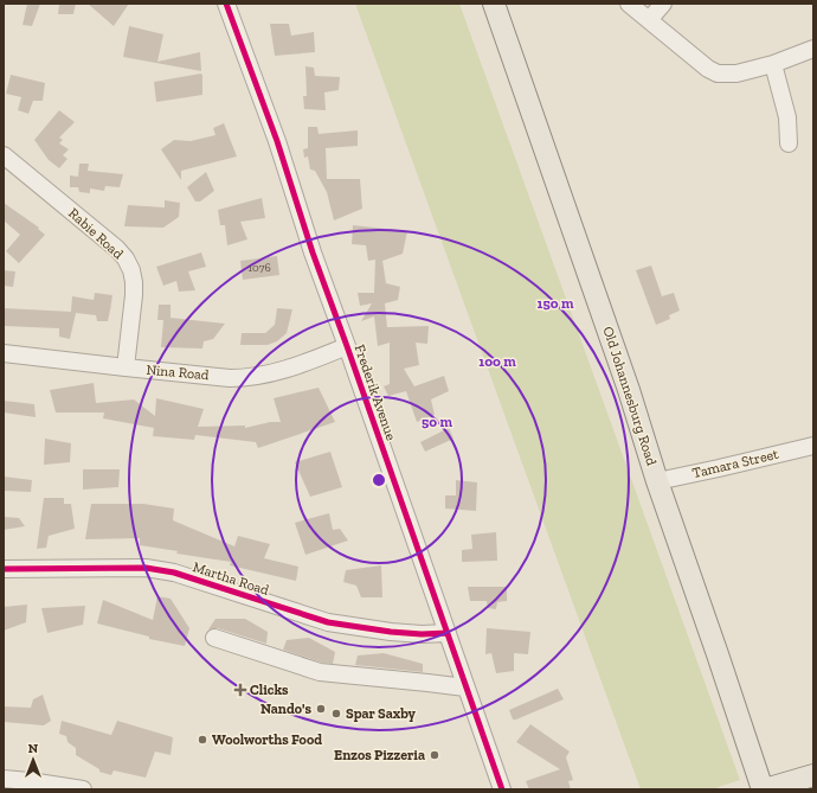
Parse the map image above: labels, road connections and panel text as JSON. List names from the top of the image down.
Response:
{
  "streets": {
    "main road": ["Old Johannesburg Road"],
    "street": [
      "Rabie Road",
      "Nina Road",
      "Frederik Avenue",
      "Tamara Street",
      "Martha Road"
    ]
  },
  "crossings": [
    ["Rabie Road", "Nina Road"],
    ["Nina Road", "Frederik Avenue"],
    ["Frederik Avenue", "Martha Road"],
    ["Old Johannesburg Road", "Tamara Street"]
  ],
  "places": {
    "health": ["Clicks"],
    "other": [
      "Nando's",
      "Spar Saxby",
      "Woolworths Food",
      "Enzos Pizzeria"
    ]
  },
  "house_numbers": ["1076"],
  "north": "top",
  "rings": ["150 m", "100 m", "50 m"]
}
